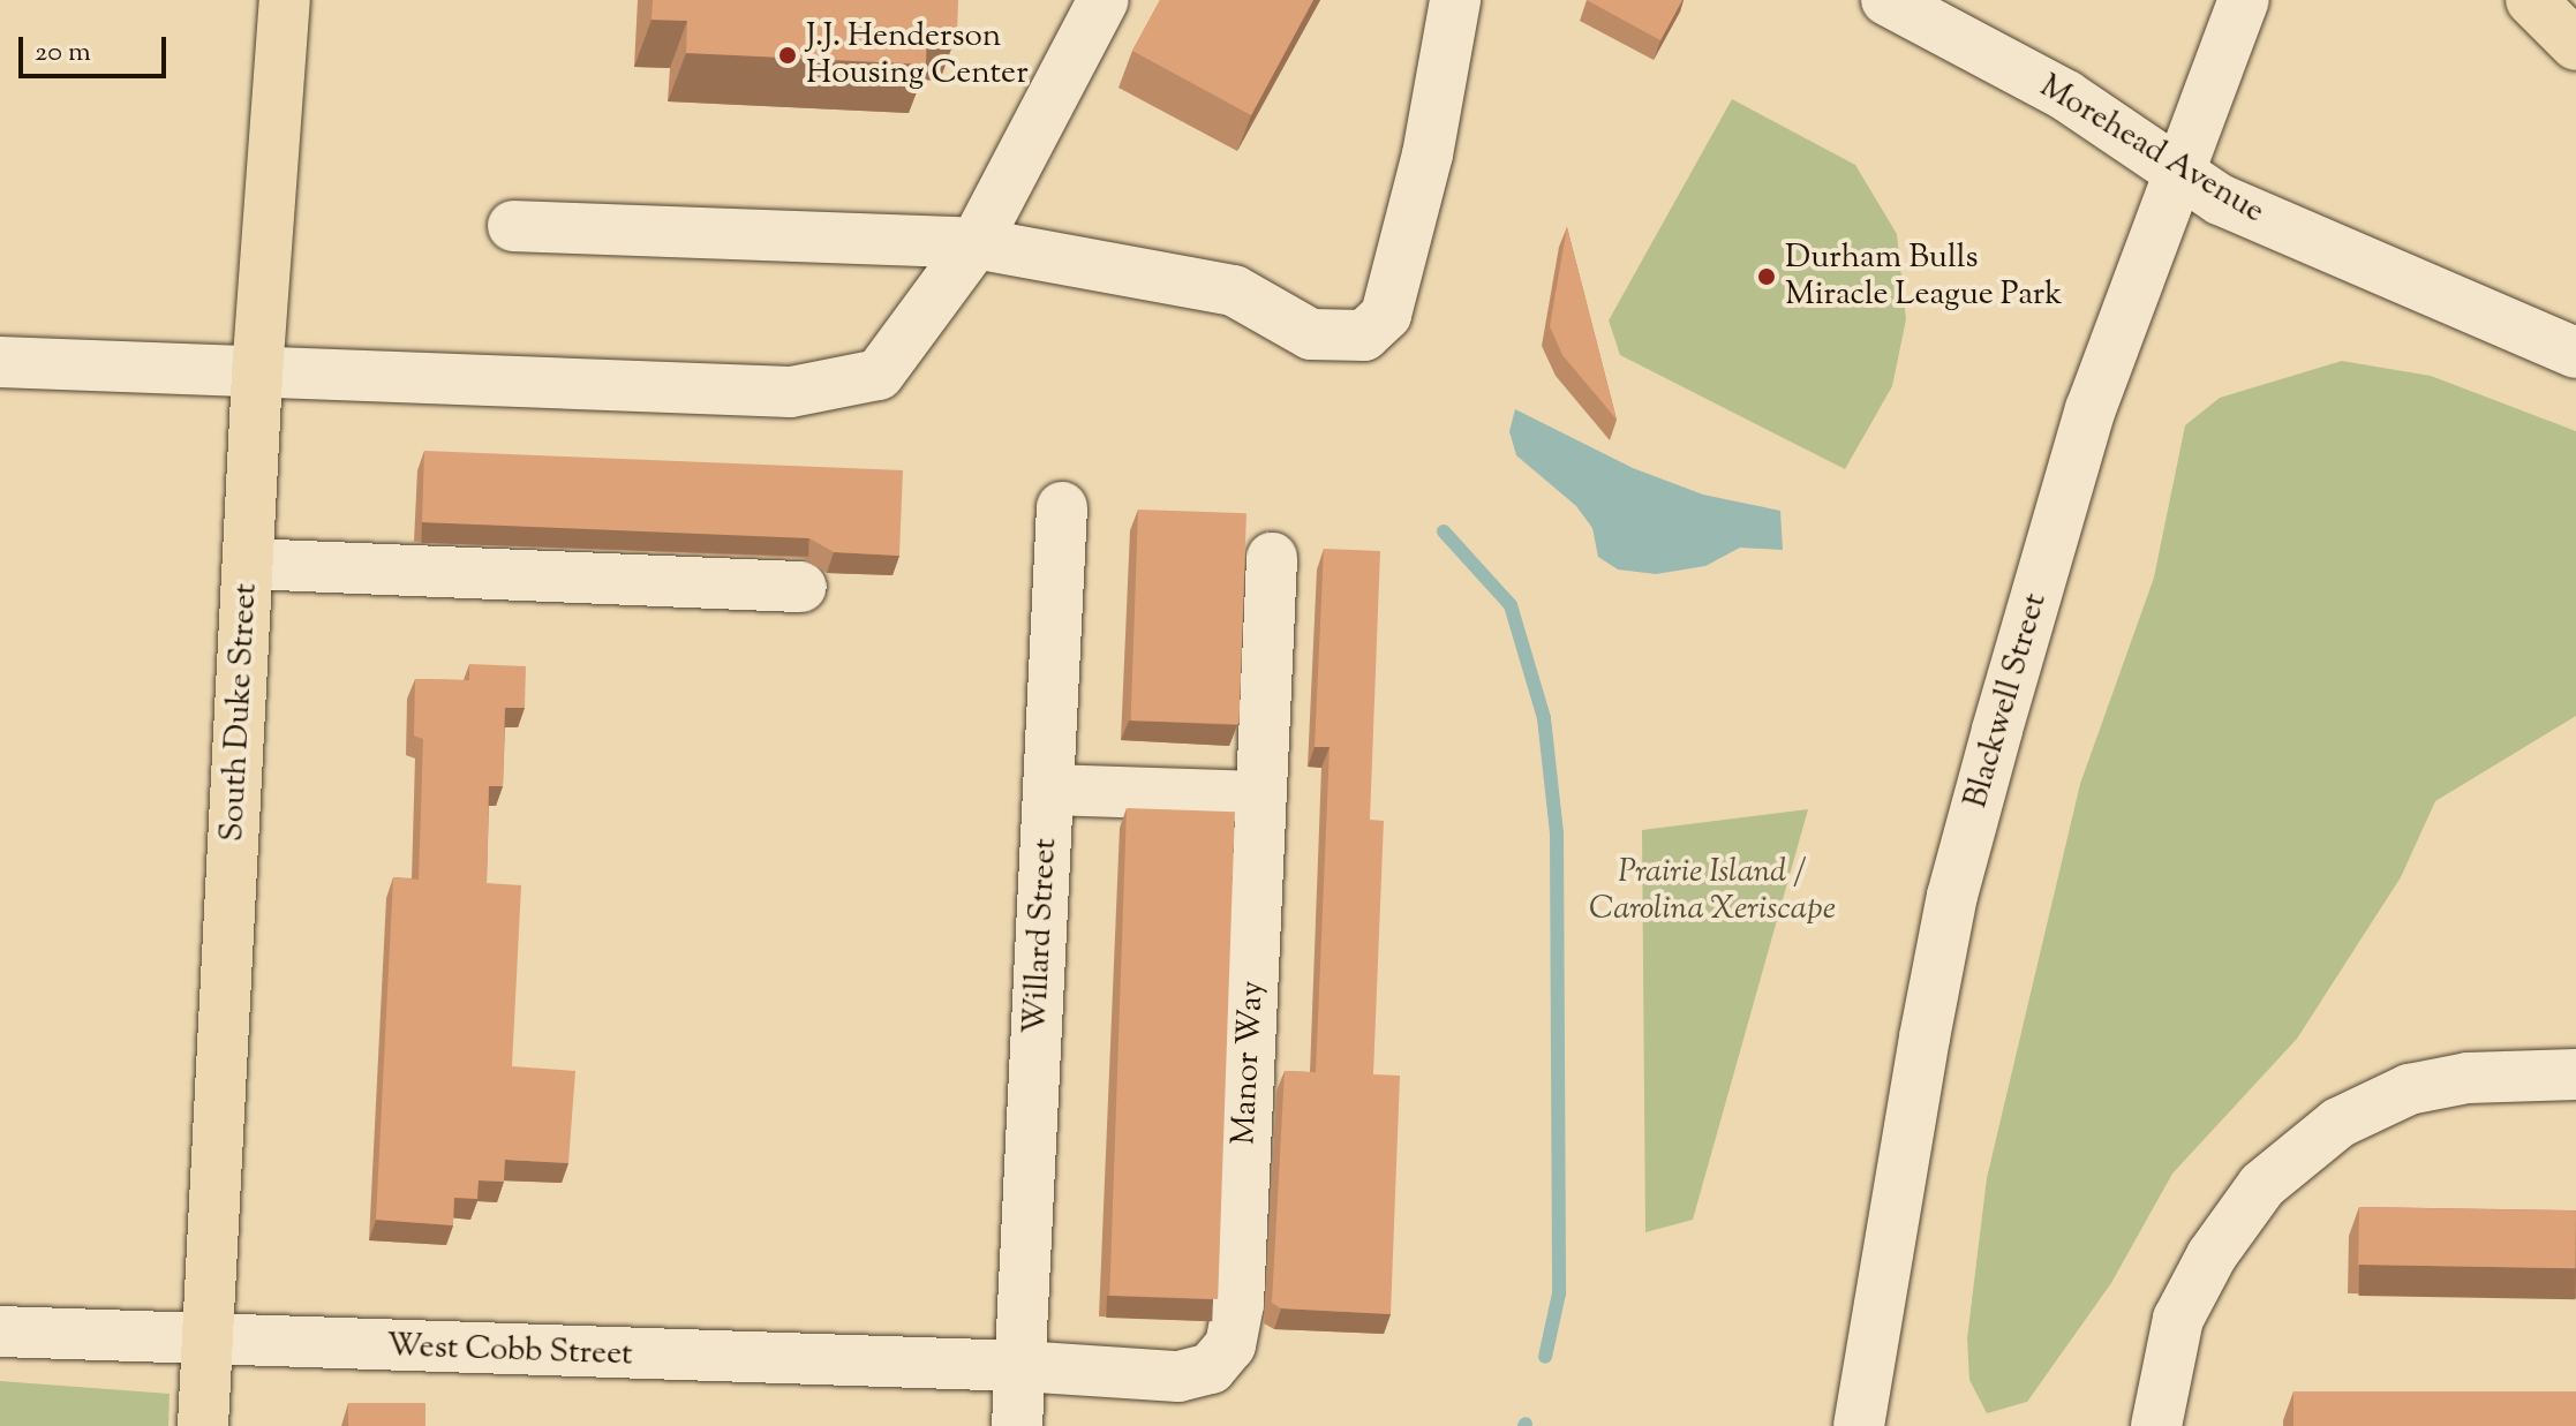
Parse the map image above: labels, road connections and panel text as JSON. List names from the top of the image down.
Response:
{
  "streets": {
    "main road": ["South Duke Street"],
    "street": [
      "Morehead Avenue",
      "Blackwell Street",
      "Willard Street",
      "Manor Way",
      "West Cobb Street"
    ]
  },
  "crossings": [
    ["Morehead Avenue", "Blackwell Street"],
    ["South Duke Street", "West Cobb Street"],
    ["Willard Street", "Manor Way"],
    ["Willard Street", "West Cobb Street"],
    ["Manor Way", "West Cobb Street"]
  ],
  "parks": ["Prairie Island / Carolina Xeriscape"],
  "places": ["J.J. Henderson Housing Center", "Durham Bulls Miracle League Park"],
  "scale_bar": "20 m"
}
